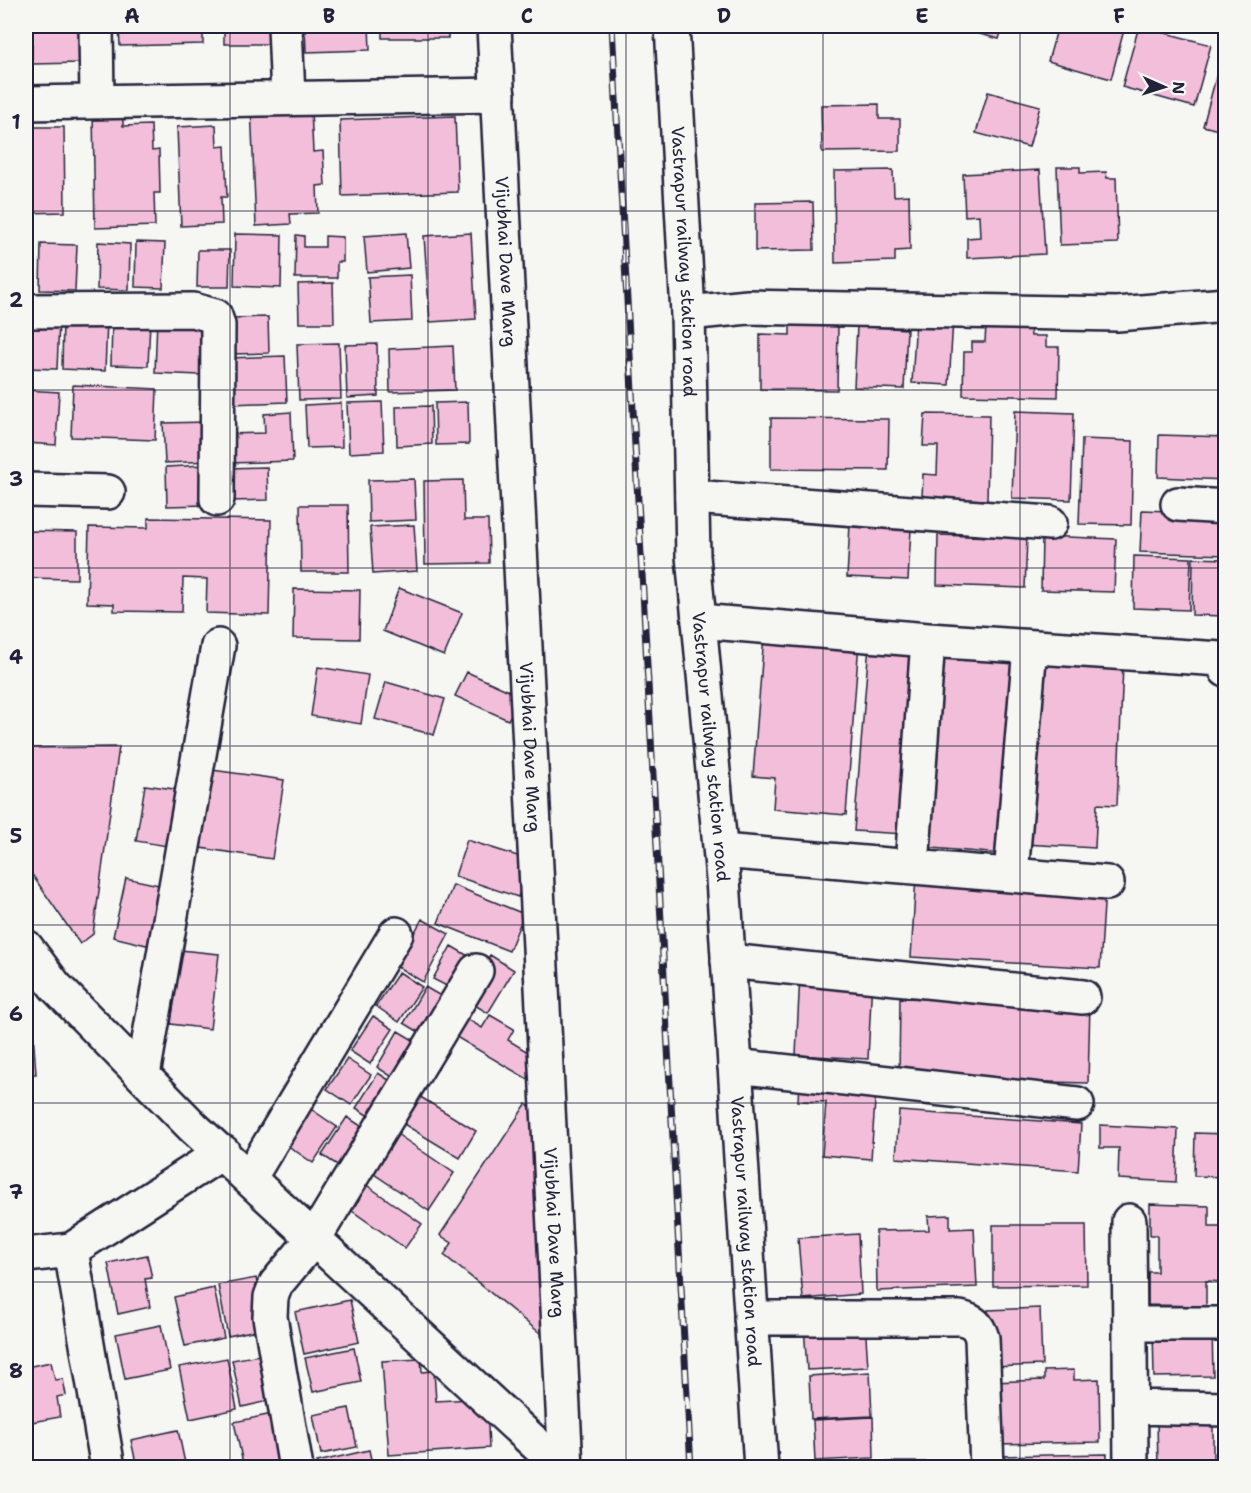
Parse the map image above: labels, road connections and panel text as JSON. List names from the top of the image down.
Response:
{
  "streets": {
    "street": ["Vijubhai Dave Marg", "Vastrapur railway station road"]
  },
  "north": "right",
  "grid": {
    "columns": [
      "A",
      "B",
      "C",
      "D",
      "E",
      "F"
    ],
    "rows": [
      "1",
      "2",
      "3",
      "4",
      "5",
      "6",
      "7",
      "8"
    ]
  }
}
